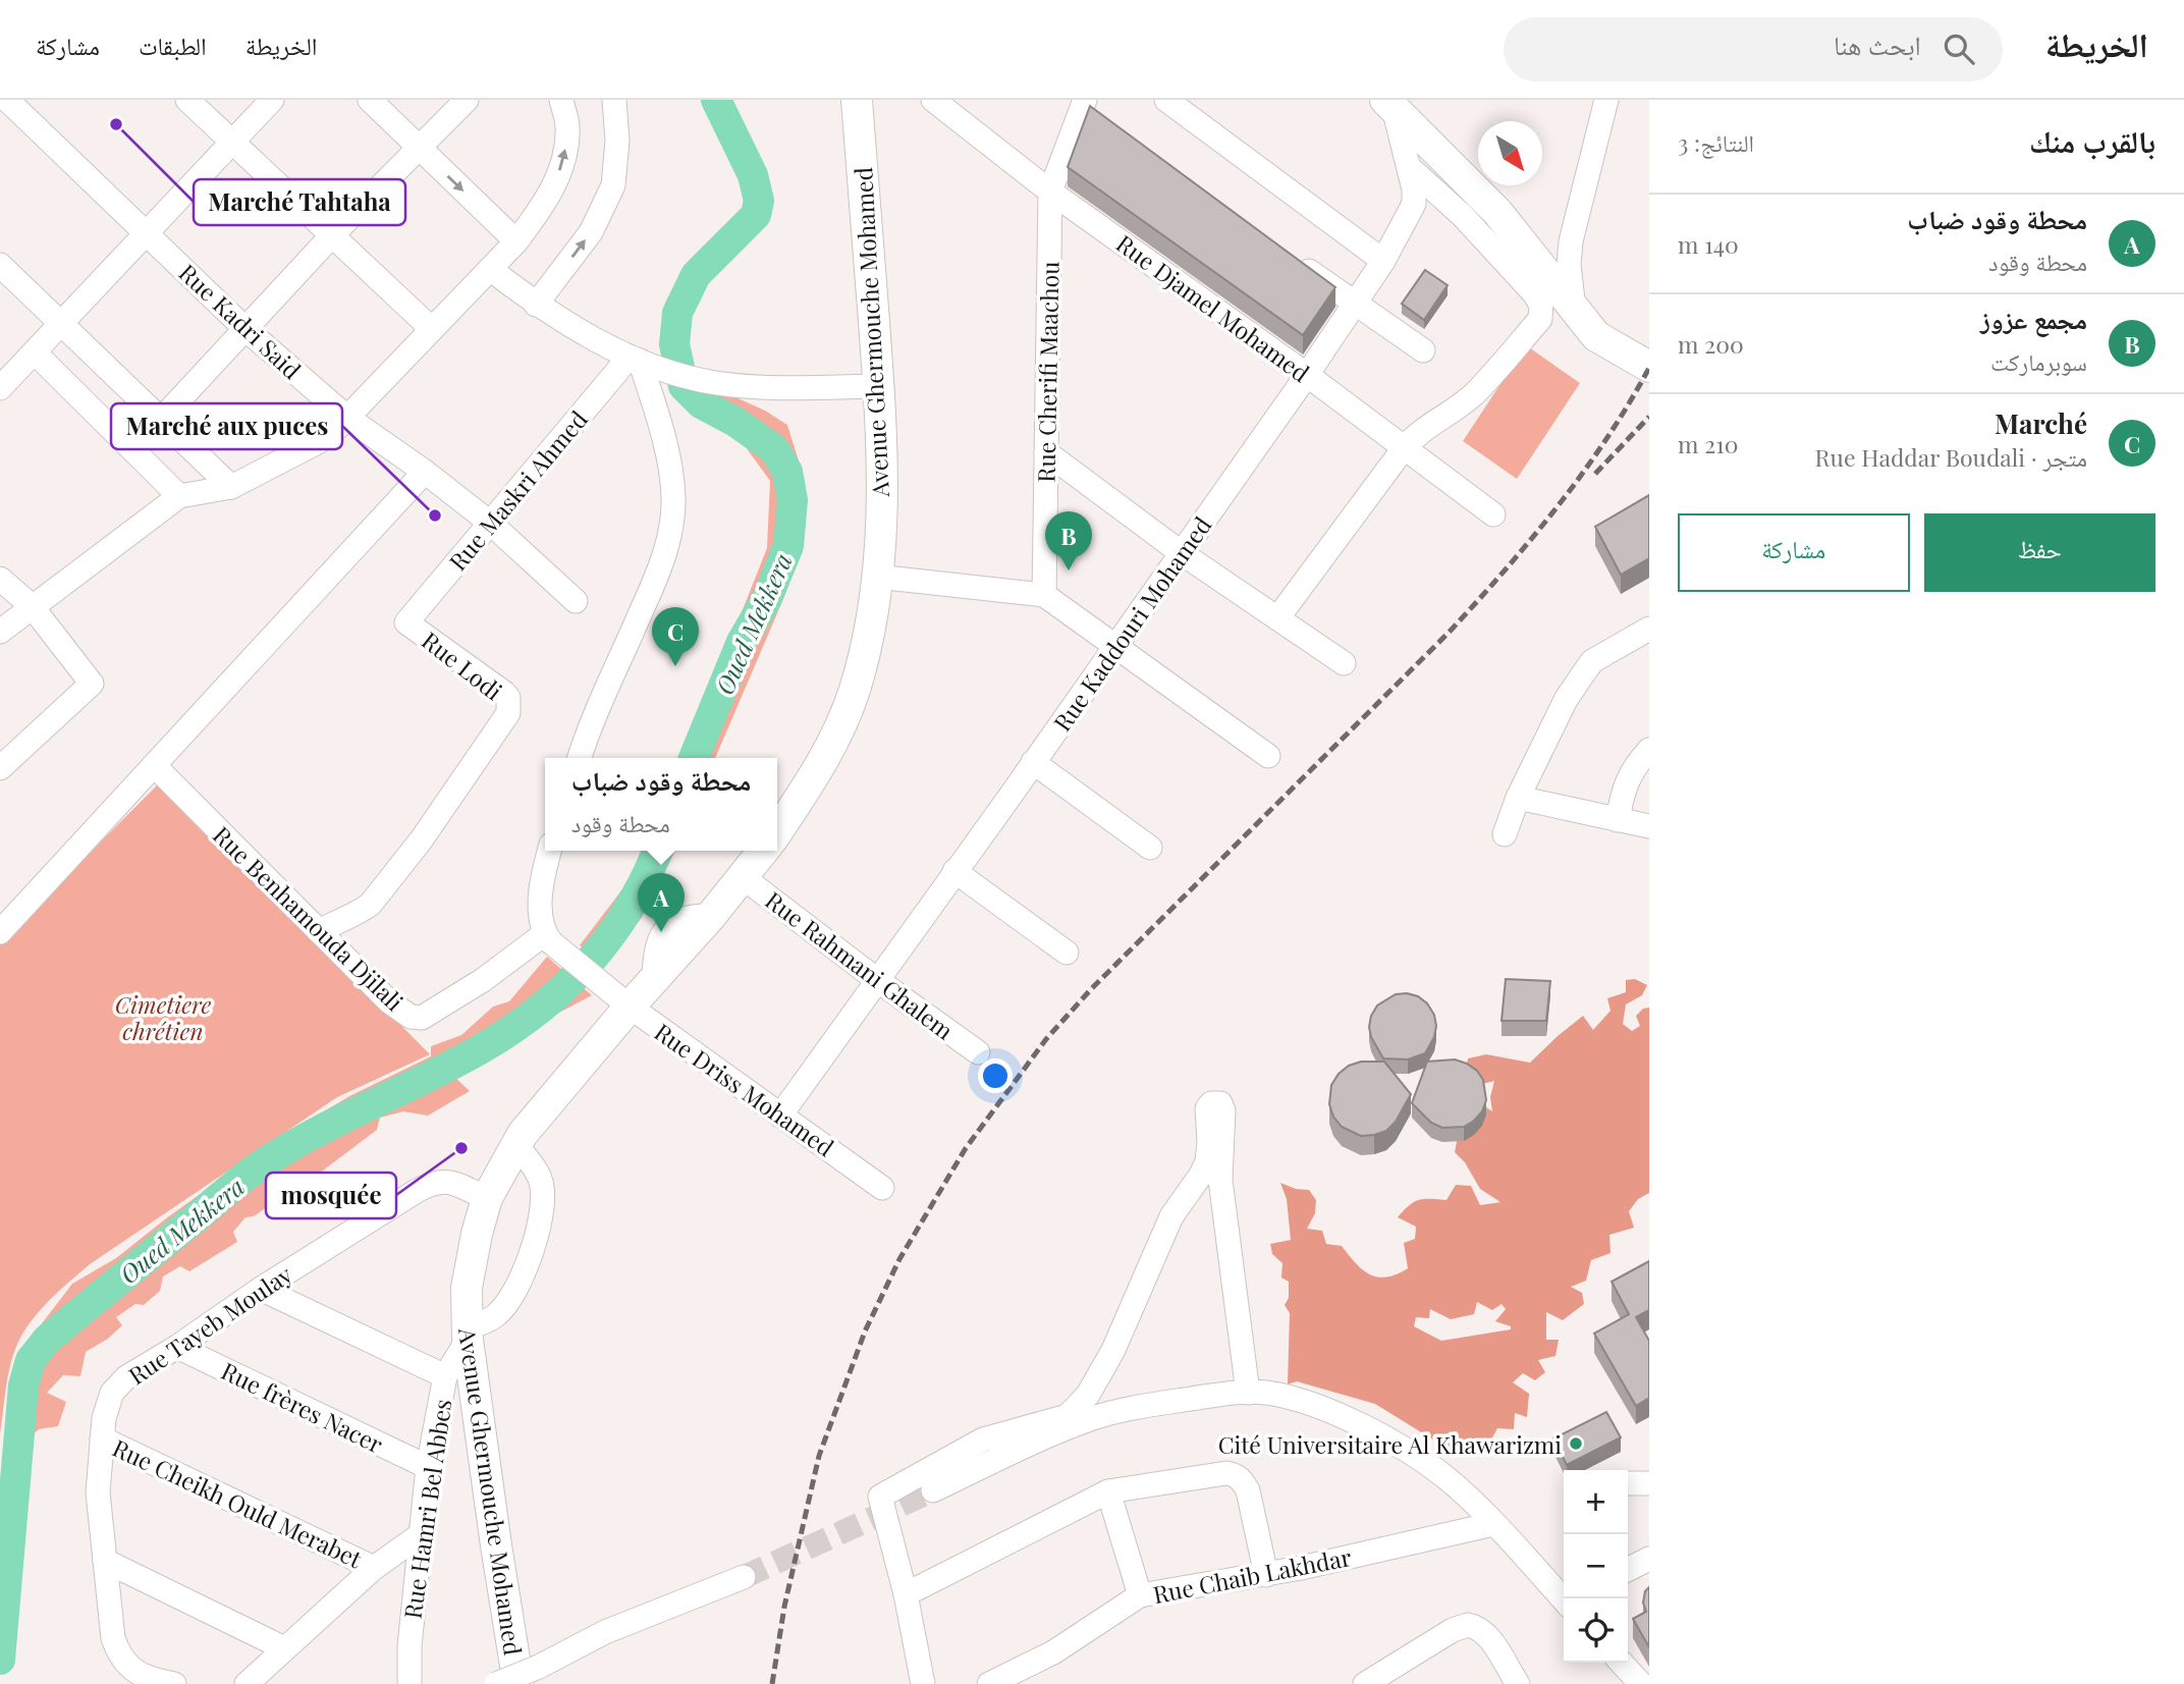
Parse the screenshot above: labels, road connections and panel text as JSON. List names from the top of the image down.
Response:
{
  "streets": {
    "main road": ["Avenue Ghermouche Mohamed"],
    "street": [
      "Rue Djamel Mohamed",
      "Rue Kadri Said",
      "Rue Cherifi Maachou",
      "Rue Maskri Ahmed",
      "Rue Kaddouri Mohamed",
      "Rue Lodi",
      "Rue Benhamouda Djilali",
      "Rue Rahmani Ghalem",
      "Rue Driss Mohamed",
      "Rue Tayeb Moulay",
      "Rue frères Nacer",
      "Rue Cheikh Ould Merabet",
      "Rue Hamri Bel Abbes",
      "Rue Chaib Lakhdar"
    ]
  },
  "crossings": [
    ["Rue Djamel Mohamed", "Rue Cherifi Maachou"],
    ["Rue Djamel Mohamed", "Rue Kaddouri Mohamed"],
    ["Rue Kadri Said", "Rue Maskri Ahmed"],
    ["Avenue Ghermouche Mohamed", "Rue Rahmani Ghalem"],
    ["Avenue Ghermouche Mohamed", "Rue Driss Mohamed"],
    ["Avenue Ghermouche Mohamed", "Rue Tayeb Moulay"],
    ["Avenue Ghermouche Mohamed", "Rue Hamri Bel Abbes"],
    ["Rue Maskri Ahmed", "Rue Lodi"],
    ["Rue Kaddouri Mohamed", "Rue Rahmani Ghalem"],
    ["Rue Kaddouri Mohamed", "Rue Driss Mohamed"],
    ["Rue Lodi", "Rue Benhamouda Djilali"],
    ["Rue Benhamouda Djilali", "Rue Driss Mohamed"],
    ["Rue Tayeb Moulay", "Rue frères Nacer"],
    ["Rue Tayeb Moulay", "Rue Cheikh Ould Merabet"],
    ["Rue frères Nacer", "Rue Hamri Bel Abbes"]
  ],
  "water": ["Oued Mekkera"],
  "parks": ["Cimetiere chrétien"],
  "places": [
    "Marché Tahtaha",
    "Marché aux puces",
    "mosquée",
    "Cité Universitaire Al Khawarizmi"
  ],
  "north": "bottom right",
  "page": {
    "header": "الخريطة",
    "search": "ابحث هنا",
    "nav": ["الخريطة", "الطبقات", "مشاركة"],
    "heading": ["بالقرب منك", "النتائج: 3"],
    "list": [
      {
        "mark": "A",
        "name": "محطة وقود ضباب",
        "note": "محطة وقود",
        "value": "140 m"
      },
      {
        "mark": "B",
        "name": "مجمع عزوز",
        "note": "سوبرماركت",
        "value": "200 m"
      },
      {
        "mark": "C",
        "name": "Marché",
        "note": "متجر · Rue Haddar Boudali",
        "value": "210 m"
      }
    ],
    "buttons": ["حفظ", "مشاركة"],
    "pins": ["B", "C", "A"],
    "popup": ["محطة وقود ضباب", "محطة وقود"],
    "map_buttons": ["+", "−"]
  }
}
